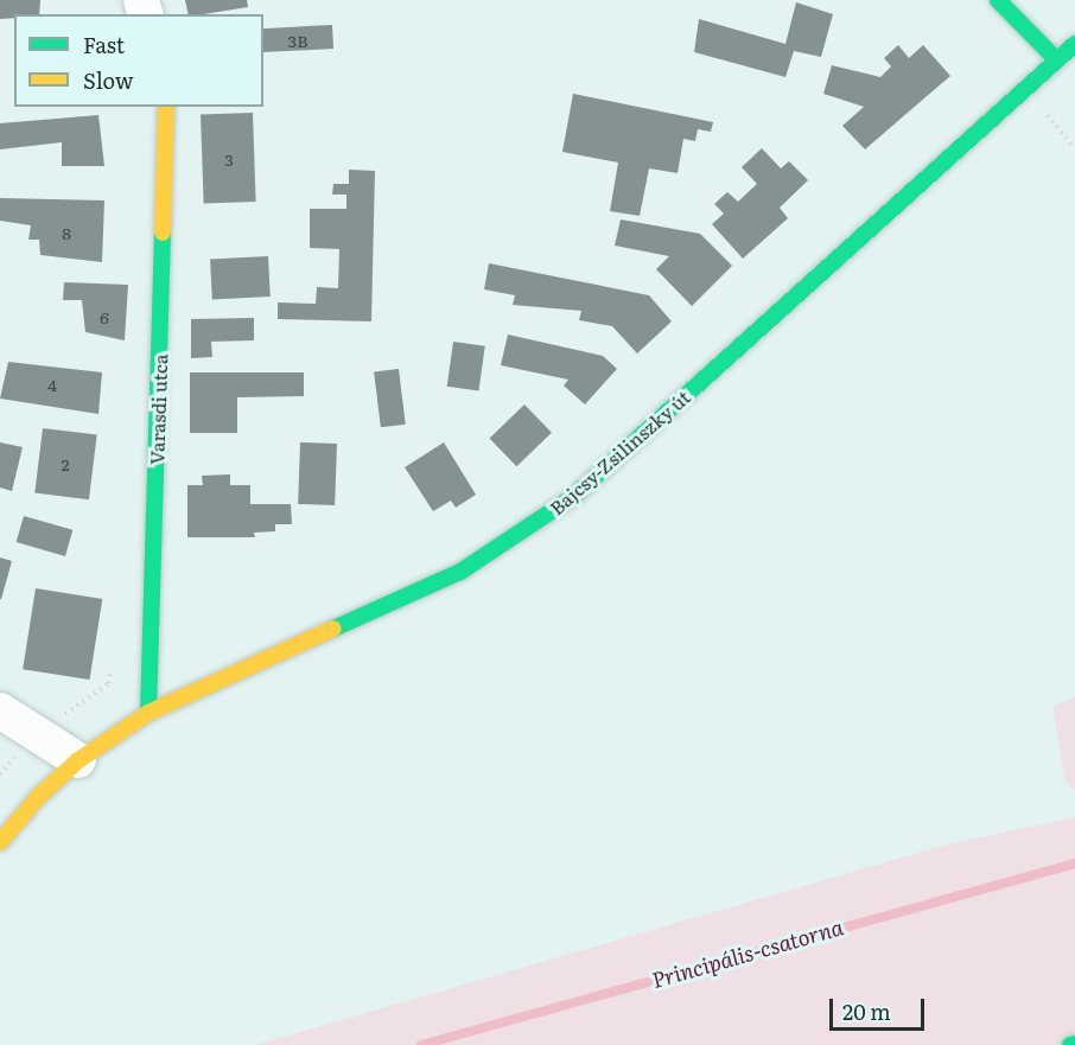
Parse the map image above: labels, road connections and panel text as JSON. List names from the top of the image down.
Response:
{
  "streets": {
    "street": ["Varasdi utca", "Bajcsy-Zsilinszky út"]
  },
  "crossings": [
    ["Varasdi utca", "Bajcsy-Zsilinszky út"]
  ],
  "water": ["Principális-csatorna"],
  "house_numbers": [
    "3B",
    "3",
    "8",
    "6",
    "4",
    "2"
  ],
  "legend": ["Fast", "Slow"],
  "scale_bar": "20 m"
}
